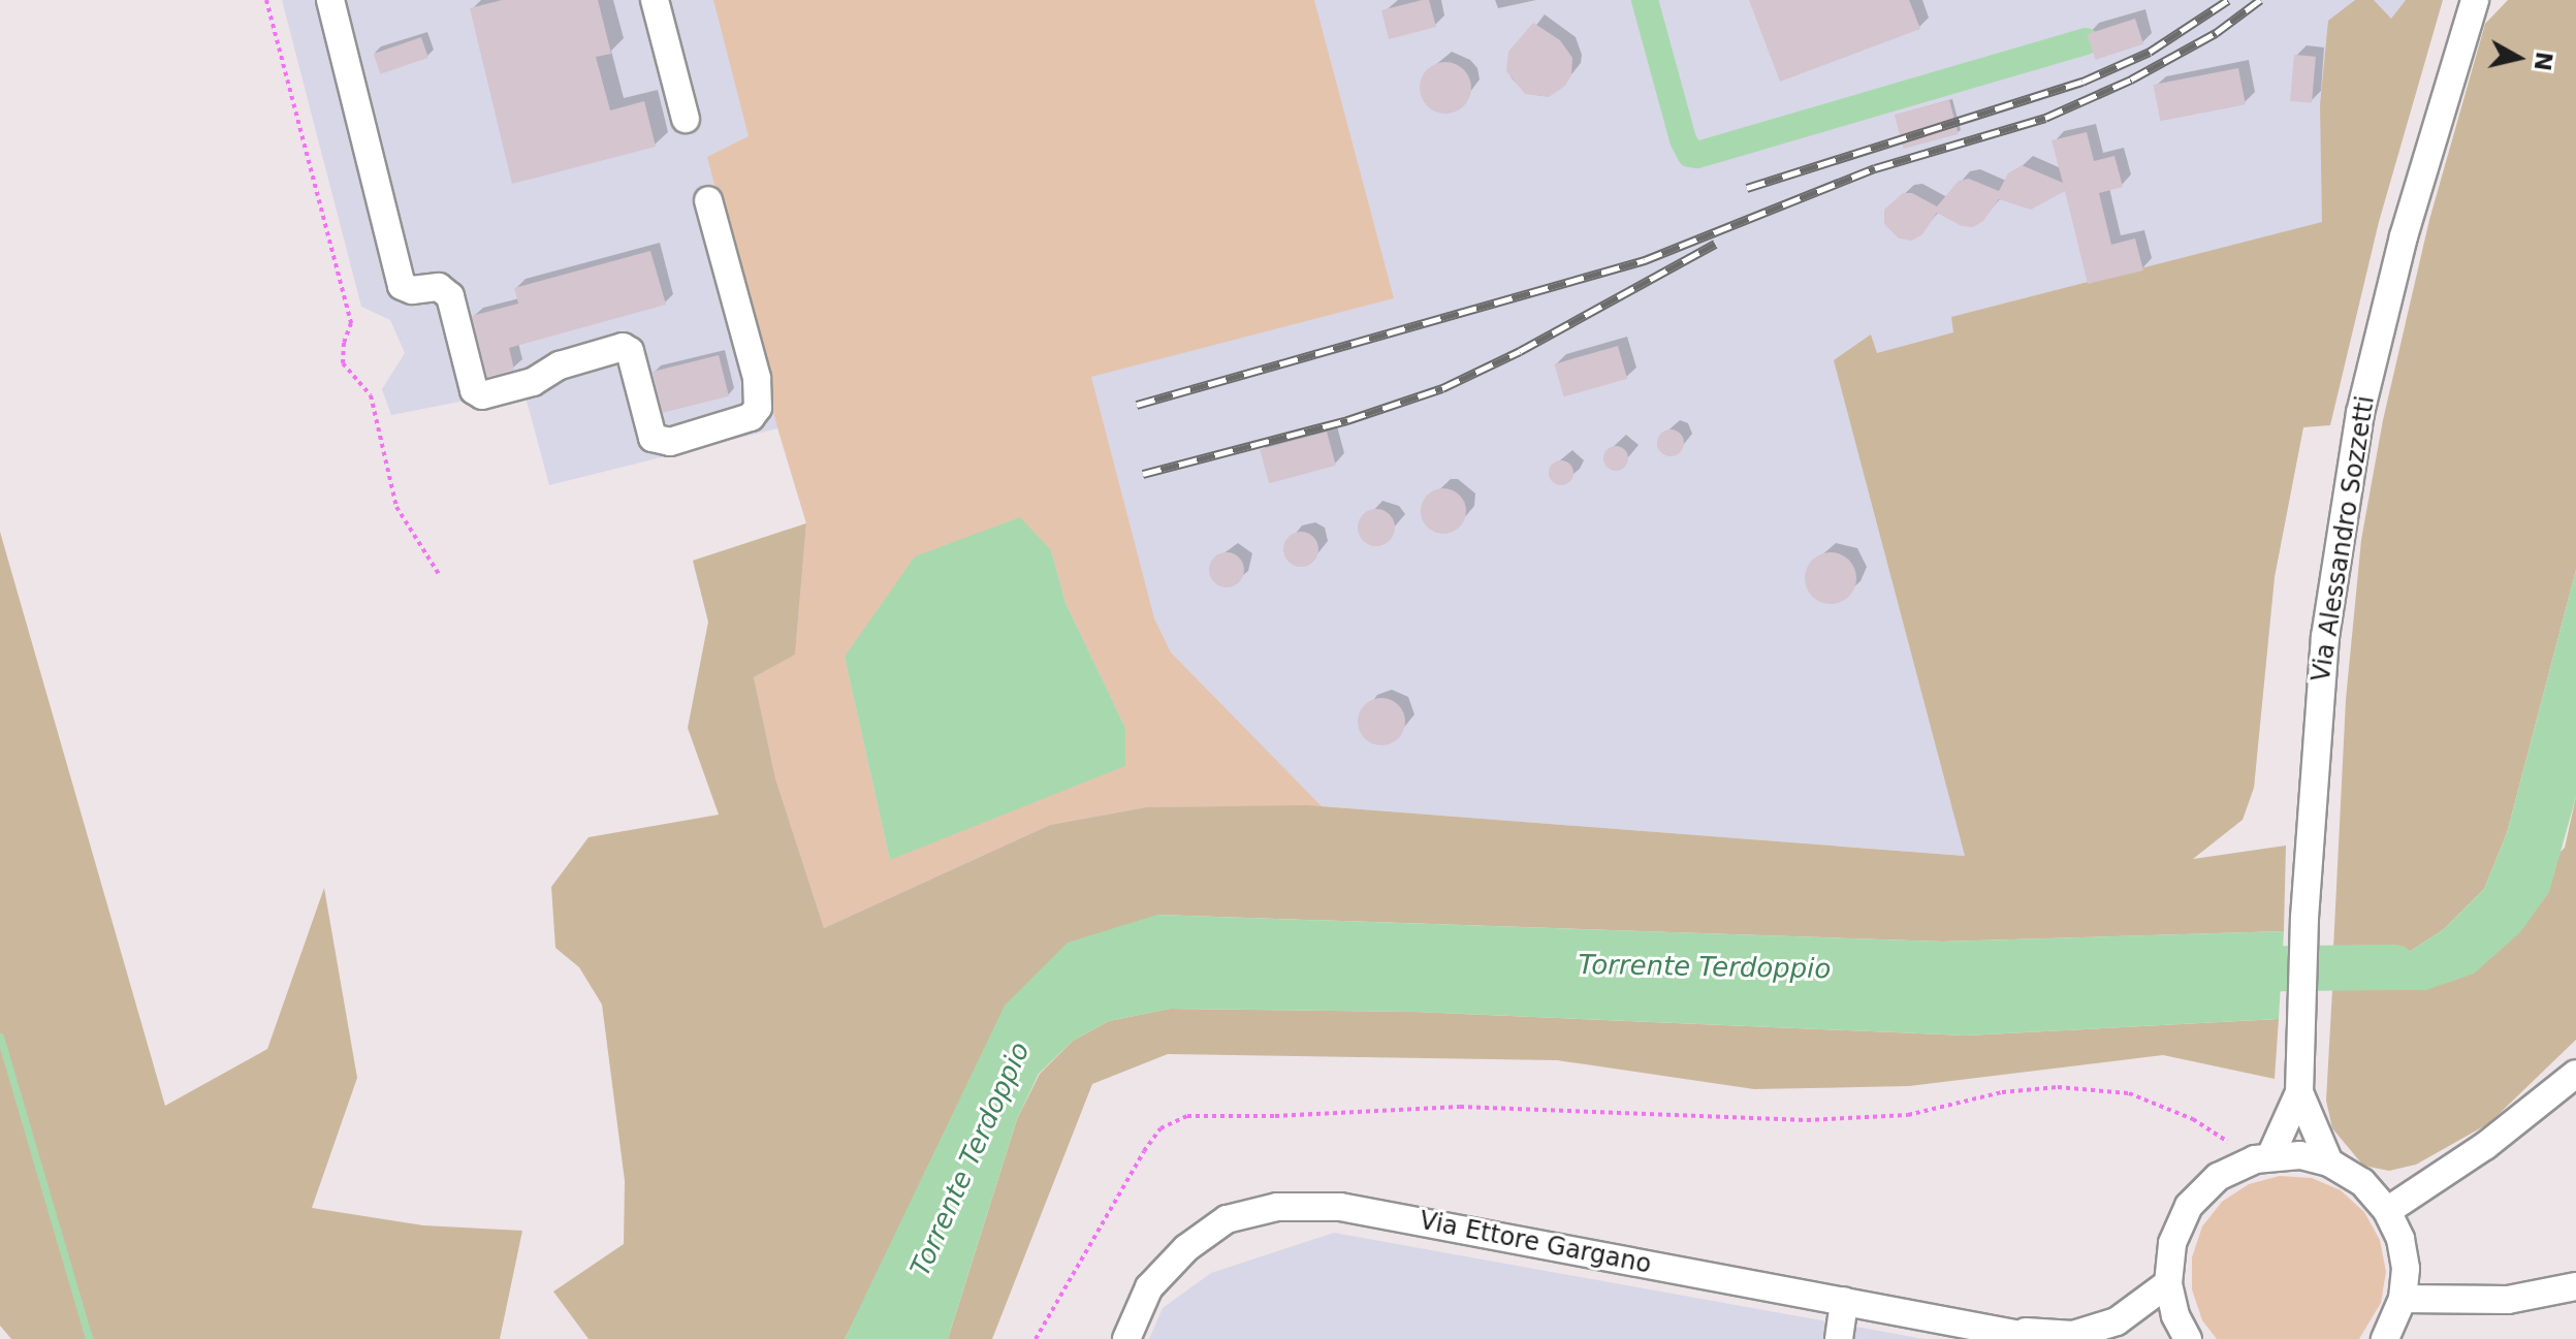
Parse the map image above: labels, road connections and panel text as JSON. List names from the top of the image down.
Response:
{
  "streets": {
    "street": ["Via Alessandro Sozzetti", "Via Ettore Gargano"]
  },
  "water": ["Torrente Terdoppio"],
  "north": "right"
}
